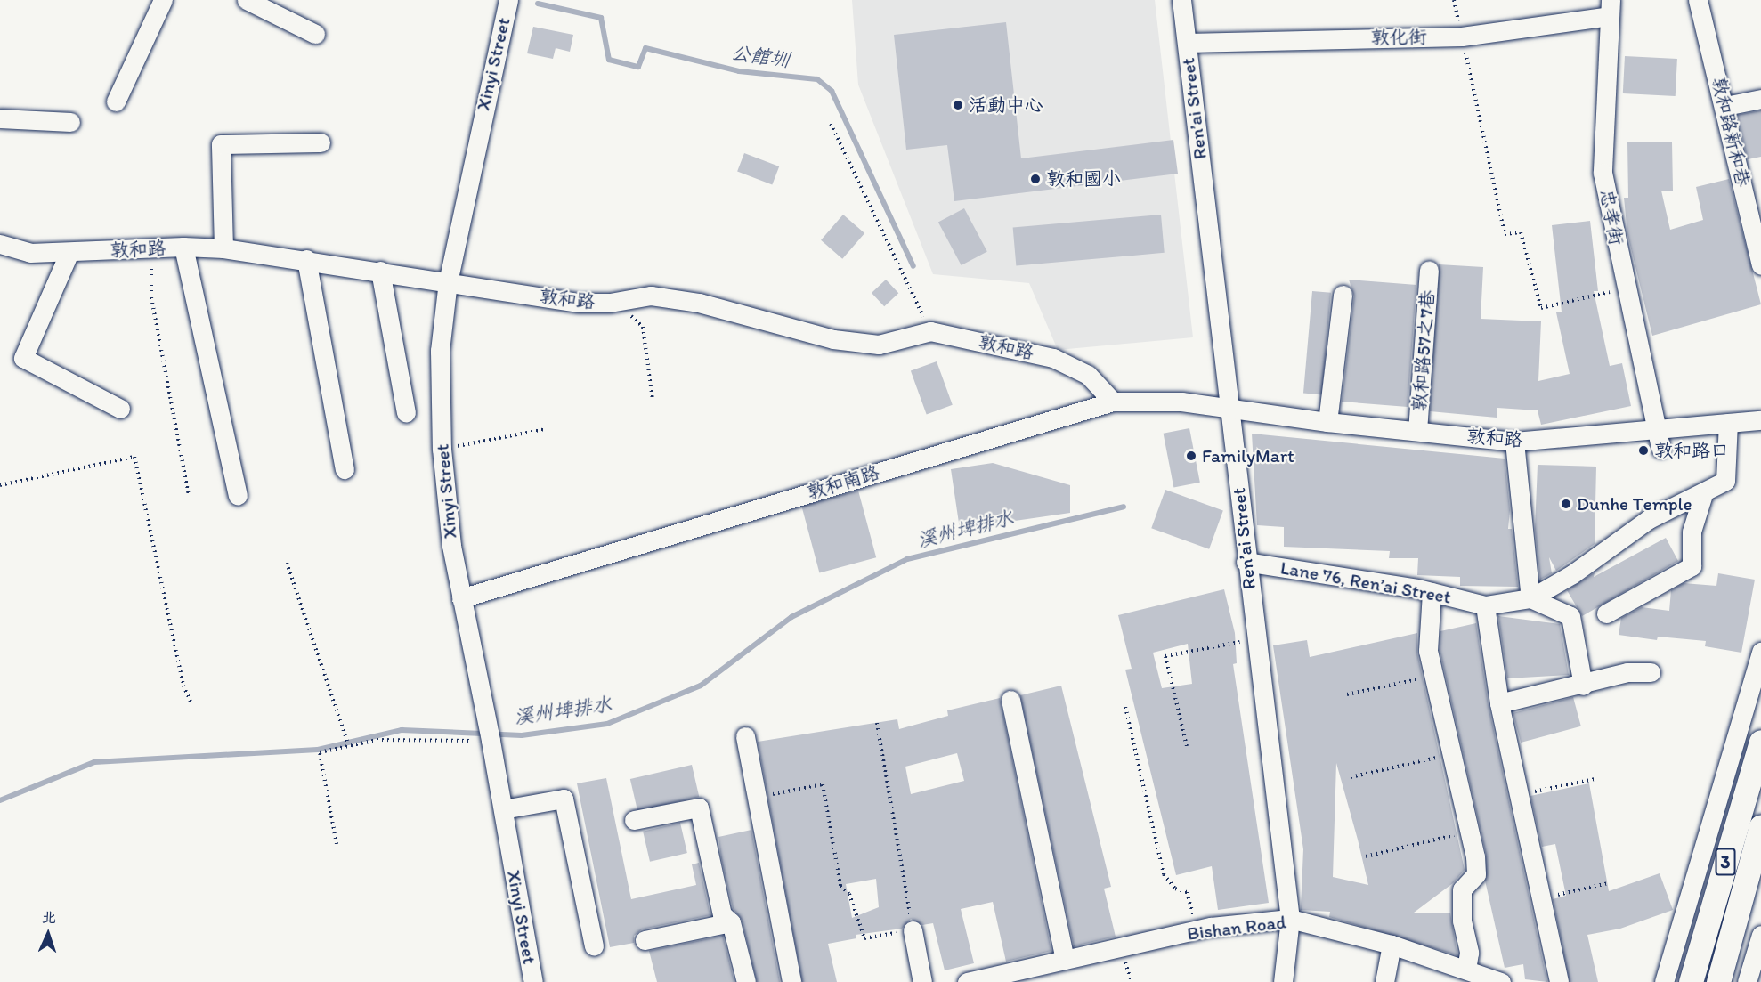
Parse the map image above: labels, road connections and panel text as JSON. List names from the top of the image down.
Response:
{
  "streets": {
    "main road": ["3"],
    "street": [
      "敦化街",
      "Xinyi Street",
      "Ren’ai Street",
      "敦和路新和巷",
      "忠孝街",
      "敦和路",
      "敦和路57之7巷",
      "敦和南路",
      "Lane 76, Ren’ai Street",
      "Bishan Road"
    ]
  },
  "crossings": [
    ["敦化街", "Ren’ai Street"],
    ["敦化街", "忠孝街"],
    ["Xinyi Street", "敦和路"],
    ["Xinyi Street", "敦和南路"],
    ["Ren’ai Street", "敦和路"],
    ["Ren’ai Street", "敦和南路"],
    ["Ren’ai Street", "Lane 76, Ren’ai Street"],
    ["Ren’ai Street", "Bishan Road"],
    ["忠孝街", "敦和路"],
    ["敦和路", "敦和路57之7巷"],
    ["敦和路", "敦和南路"]
  ],
  "water": ["公館圳", "溪州埤排水"],
  "places": [
    "活動中心",
    "敦和國小",
    "敦和路口",
    "FamilyMart",
    "Dunhe Temple"
  ],
  "north": "top"
}
